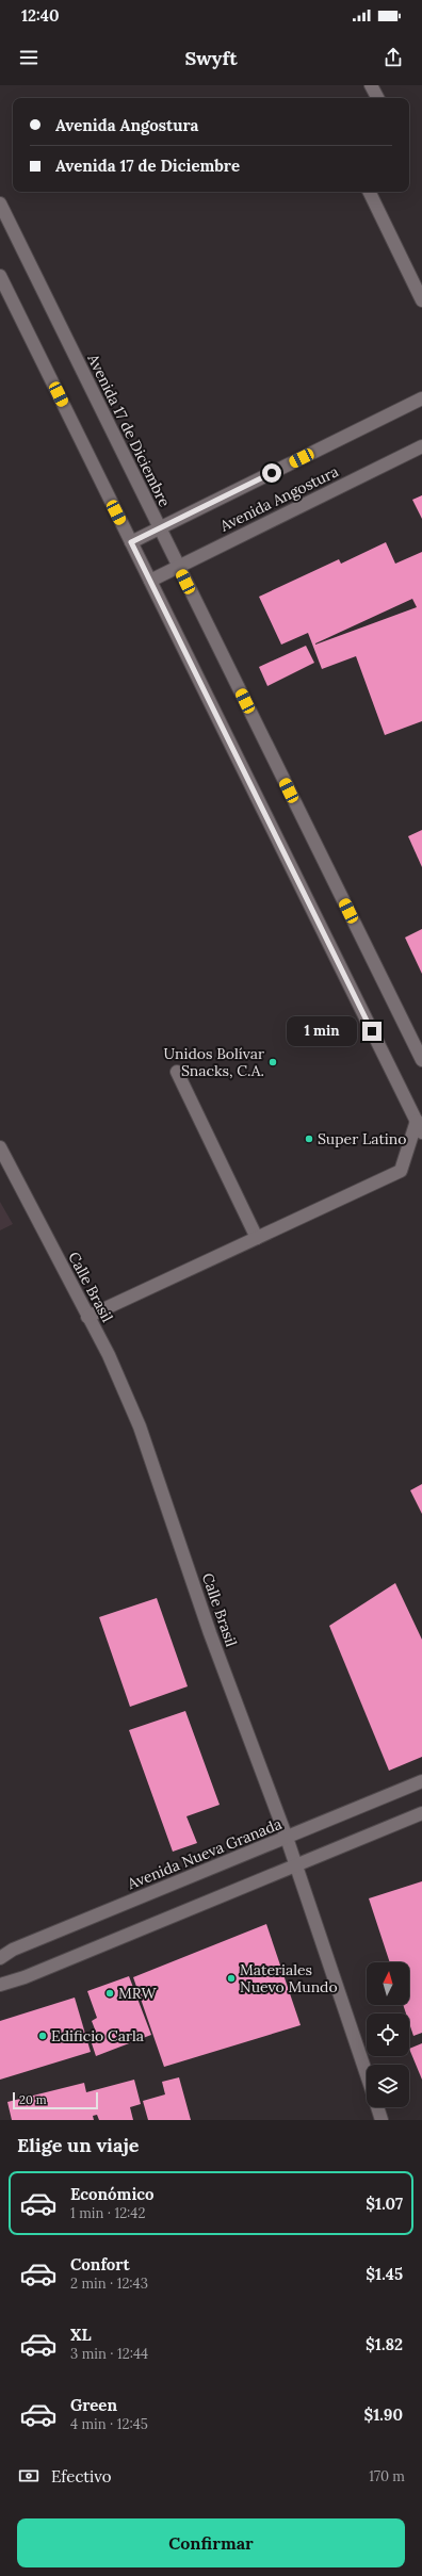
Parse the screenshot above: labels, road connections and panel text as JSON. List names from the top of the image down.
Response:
{
  "streets": {
    "street": [
      "Avenida 17 de Diciembre",
      "Avenida Angostura",
      "Calle Brasil",
      "Avenida Nueva Granada"
    ]
  },
  "crossings": [
    ["Avenida 17 de Diciembre", "Avenida Angostura"],
    ["Calle Brasil", "Avenida Nueva Granada"]
  ],
  "places": [
    "Unidos Bolívar Snacks, C.A.",
    "Super Latino",
    "Materiales Nuevo Mundo",
    "MRW",
    "Edificio Carla"
  ],
  "scale_bar": "20 m",
  "north": "top",
  "page": {
    "status": "12:40",
    "header": "Swyft",
    "banner": ["Avenida Angostura", "Avenida 17 de Diciembre"],
    "bubble": "1 min",
    "scale": "20 m",
    "heading": "Elige un viaje",
    "list": [
      {
        "name": "Económico",
        "note": "1 min · 12:42",
        "value": "$1.07"
      },
      {
        "name": "Confort",
        "note": "2 min · 12:43",
        "value": "$1.45"
      },
      {
        "name": "XL",
        "note": "3 min · 12:44",
        "value": "$1.82"
      },
      {
        "name": "Green",
        "note": "4 min · 12:45",
        "value": "$1.90"
      }
    ],
    "pay": ["Efectivo", "170 m"],
    "buttons": "Confirmar"
  }
}
